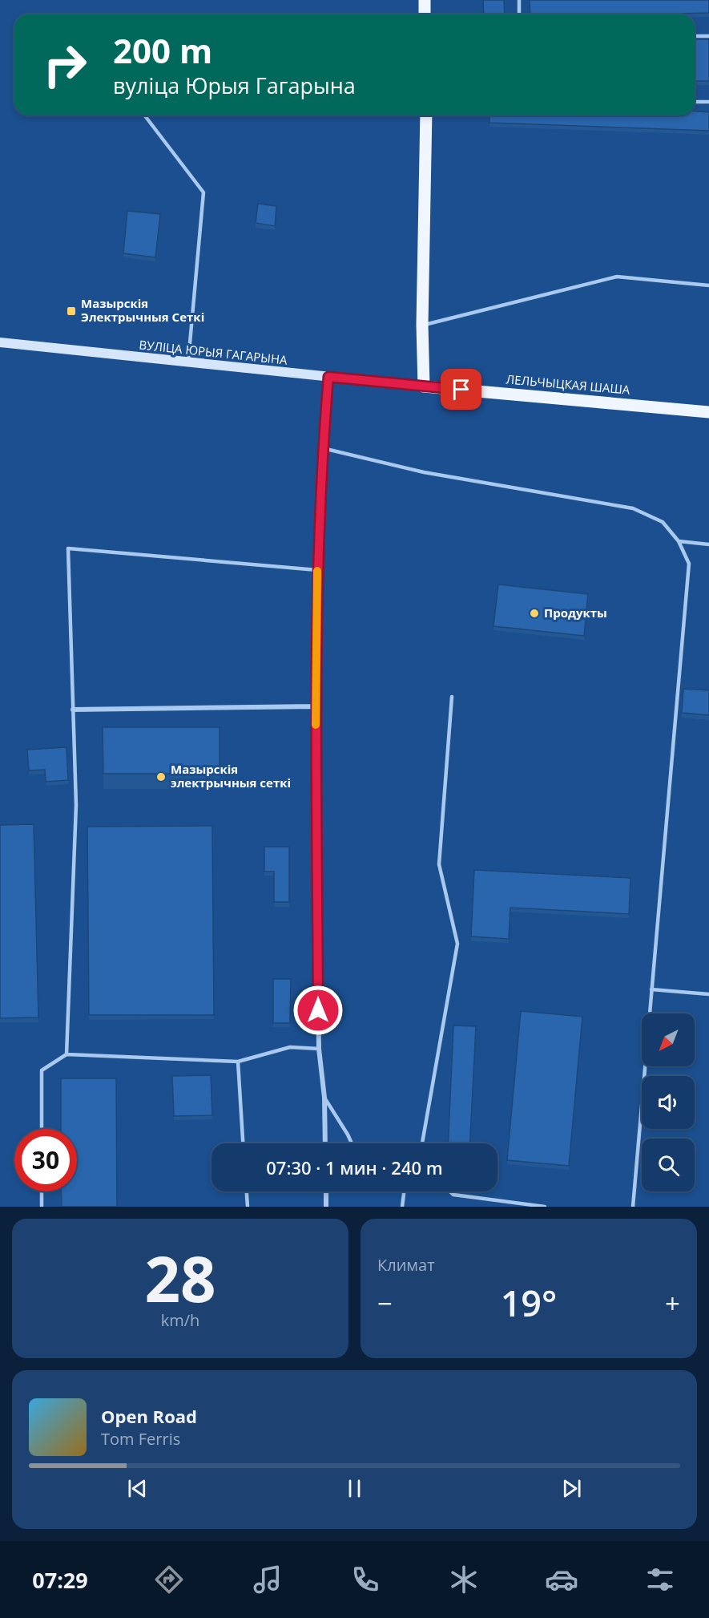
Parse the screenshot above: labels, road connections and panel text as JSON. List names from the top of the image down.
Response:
{
  "streets": {
    "main road": ["ВУЛІЦА ЮРЫЯ ГАГАРЫНА", "ЛЕЛЬЧЫЦКАЯ ШАША"]
  },
  "crossings": [
    ["ВУЛІЦА ЮРЫЯ ГАГАРЫНА", "ЛЕЛЬЧЫЦКАЯ ШАША"]
  ],
  "places": {
    "transit": ["Мазырскія Электрычныя Сеткі"],
    "other": ["Продукты", "Мазырскія электрычныя сеткі"]
  },
  "north": "bottom left",
  "page": {
    "turn": ["200 m", "вуліца Юрыя Гагарына"],
    "limit": "30",
    "trip": "07:30 · 1 мин · 240 m",
    "tile": [
      ["28", "km/h"],
      "Климат"
    ],
    "heat": ["−", "19°", "+"],
    "song": ["Open Road", "Tom Ferris"],
    "tabs": "07:29"
  }
}
